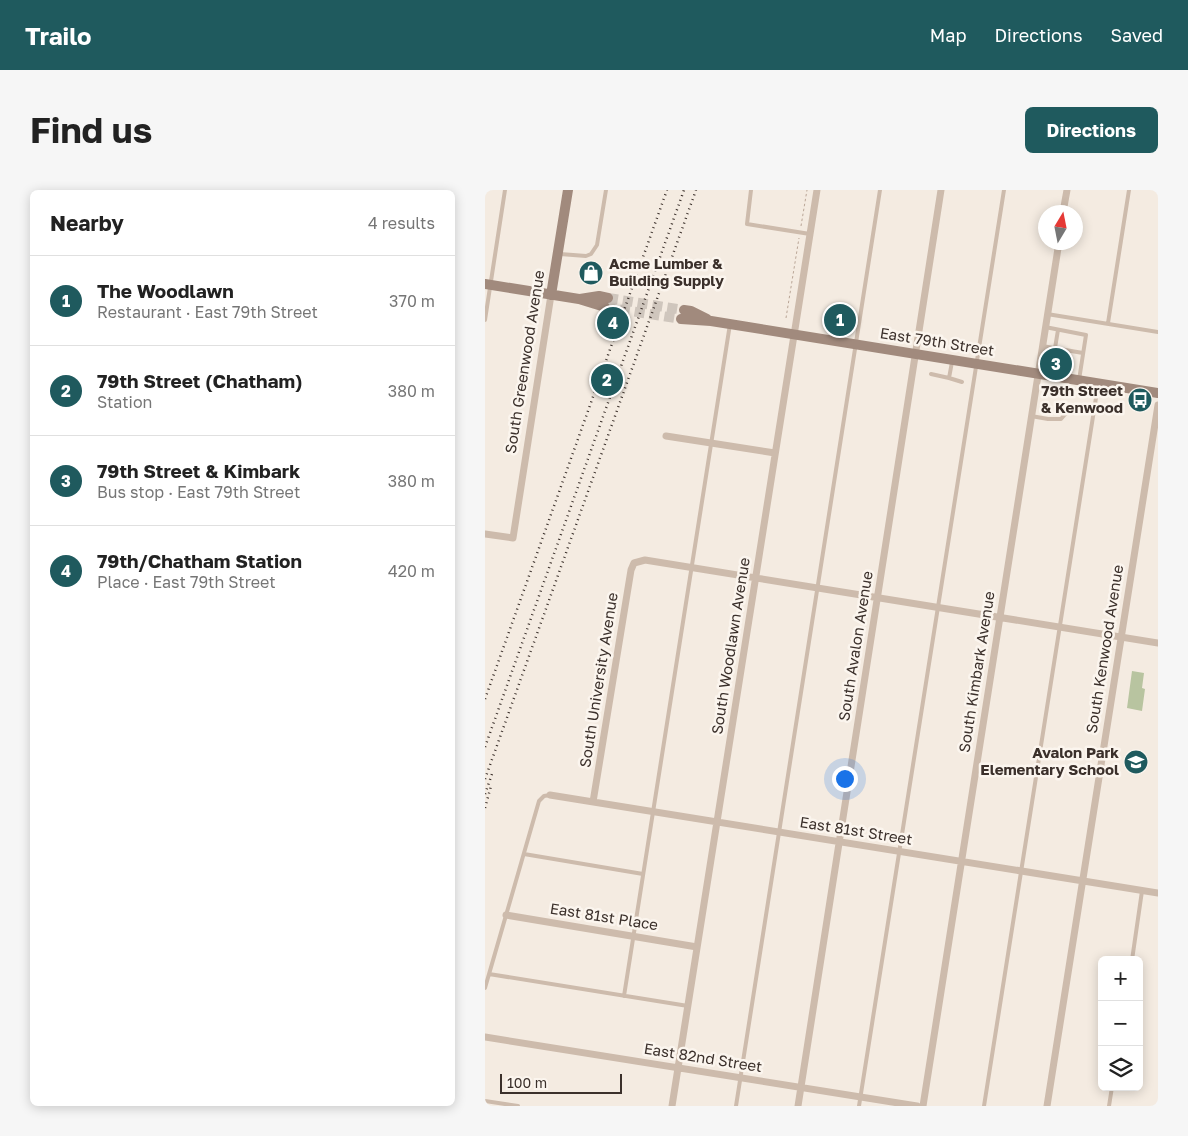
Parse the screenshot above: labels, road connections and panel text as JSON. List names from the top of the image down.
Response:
{
  "streets": {
    "main road": ["East 79th Street", "South Greenwood Avenue"],
    "street": [
      "South Woodlawn Avenue",
      "South Avalon Avenue",
      "South Kenwood Avenue",
      "South Kimbark Avenue",
      "South University Avenue",
      "East 81st Street",
      "East 81st Place",
      "East 82nd Street"
    ]
  },
  "crossings": [
    ["East 79th Street", "South Woodlawn Avenue"],
    ["East 79th Street", "South Avalon Avenue"],
    ["East 79th Street", "South Kimbark Avenue"],
    ["South Woodlawn Avenue", "East 81st Street"],
    ["South Woodlawn Avenue", "East 81st Place"],
    ["South Woodlawn Avenue", "East 82nd Street"],
    ["South Avalon Avenue", "East 81st Street"],
    ["South Avalon Avenue", "East 82nd Street"],
    ["South Kenwood Avenue", "East 81st Street"],
    ["South Kimbark Avenue", "East 81st Street"],
    ["South University Avenue", "East 81st Street"]
  ],
  "places": {
    "shop": ["Acme Lumber & Building Supply"],
    "bus stop": ["79th Street & Kenwood"],
    "school or university": ["Avalon Park Elementary School"]
  },
  "scale_bar": "100 m",
  "north": "top",
  "page": {
    "header": "Trailo",
    "nav": ["Map", "Directions", "Saved"],
    "buttons": "Directions",
    "title": "Find us",
    "heading": ["Nearby", "4 results"],
    "list": [
      {
        "mark": "1",
        "name": "The Woodlawn",
        "note": "Restaurant · East 79th Street",
        "value": "370 m"
      },
      {
        "mark": "2",
        "name": "79th Street (Chatham)",
        "note": "Station",
        "value": "380 m"
      },
      {
        "mark": "3",
        "name": "79th Street & Kimbark",
        "note": "Bus stop · East 79th Street",
        "value": "380 m"
      },
      {
        "mark": "4",
        "name": "79th/Chatham Station",
        "note": "Place · East 79th Street",
        "value": "420 m"
      }
    ],
    "pins": [
      "1",
      "4",
      "3",
      "2"
    ],
    "map_buttons": ["+", "−"],
    "scale": "100 m"
  }
}
